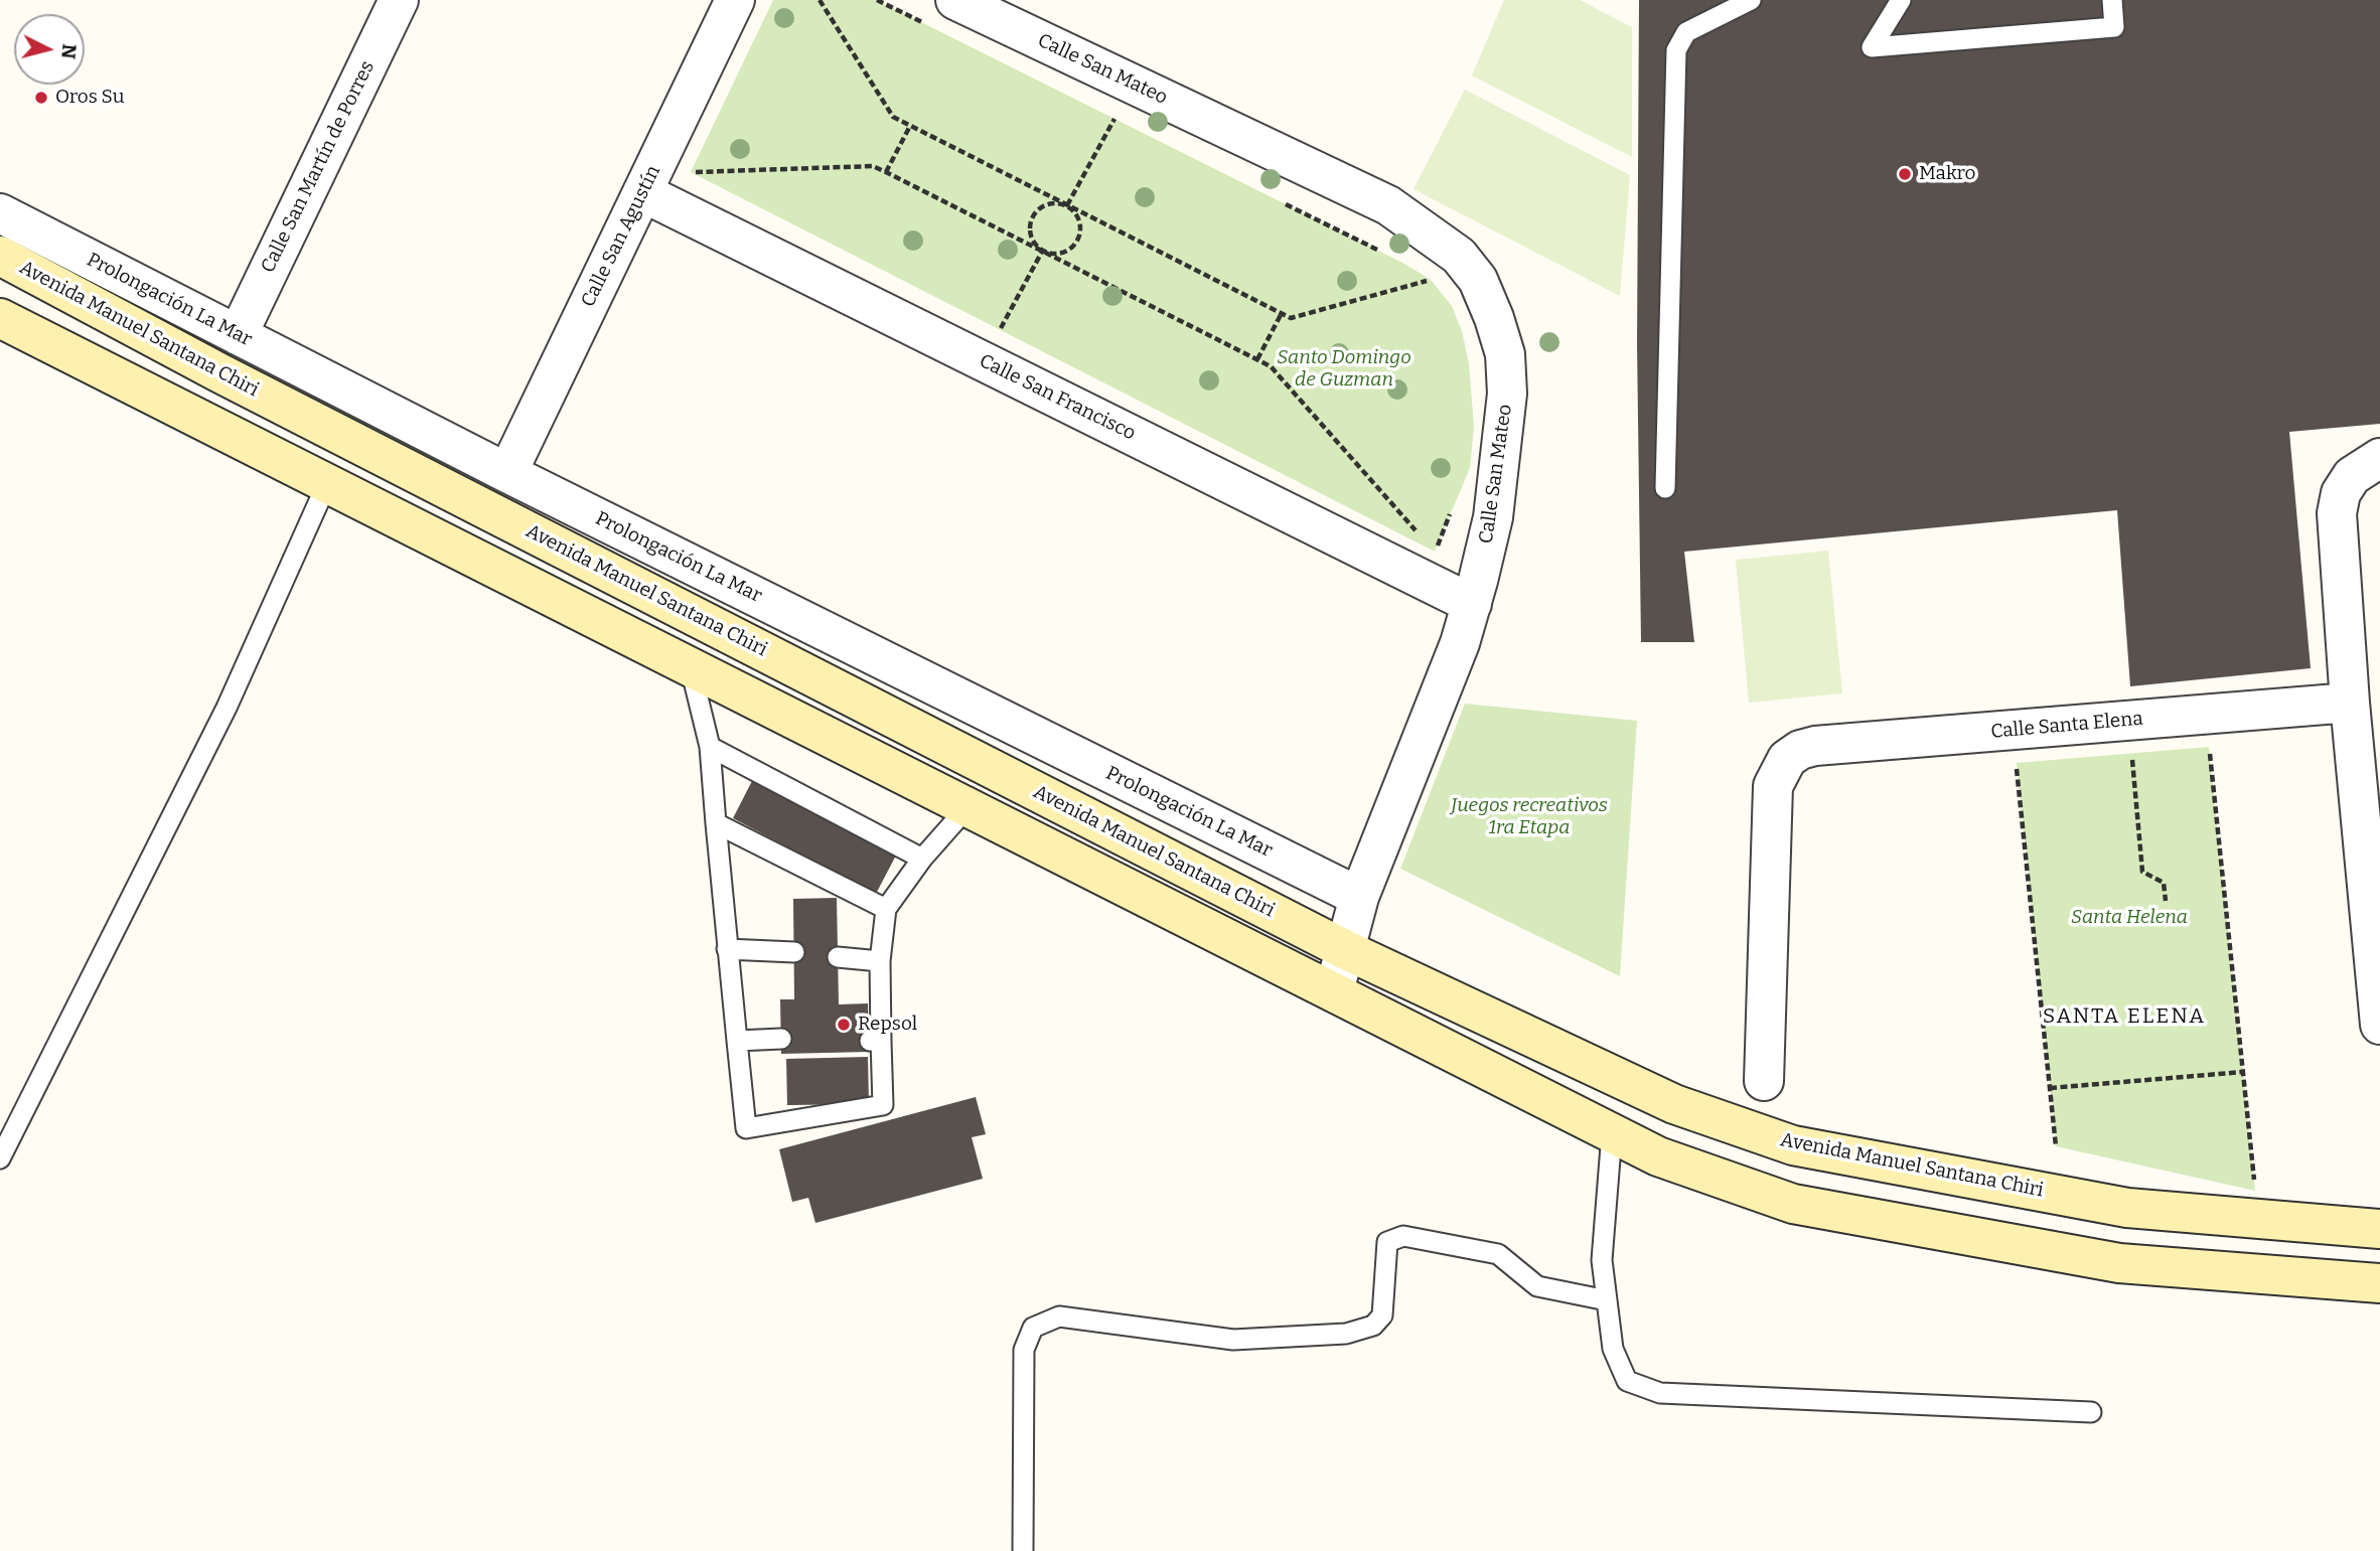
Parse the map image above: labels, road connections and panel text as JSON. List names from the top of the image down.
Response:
{
  "streets": {
    "street": [
      "Calle San Mateo",
      "Calle San Martín de Porres",
      "Calle San Agustín",
      "Prolongación La Mar",
      "Avenida Manuel Santana Chiri",
      "Calle San Francisco",
      "Calle Santa Elena"
    ]
  },
  "crossings": [
    ["Calle San Mateo", "Prolongación La Mar"],
    ["Calle San Mateo", "Avenida Manuel Santana Chiri"],
    ["Calle San Mateo", "Calle San Francisco"],
    ["Calle San Martín de Porres", "Prolongación La Mar"],
    ["Calle San Agustín", "Prolongación La Mar"],
    ["Calle San Agustín", "Calle San Francisco"]
  ],
  "districts": ["SANTA ELENA"],
  "parks": ["Santo Domingo de Guzman", "Juegos recreativos 1ra Etapa", "Santa Helena"],
  "places": ["Oros Su", "Makro", "Repsol"],
  "north": "right"
}
